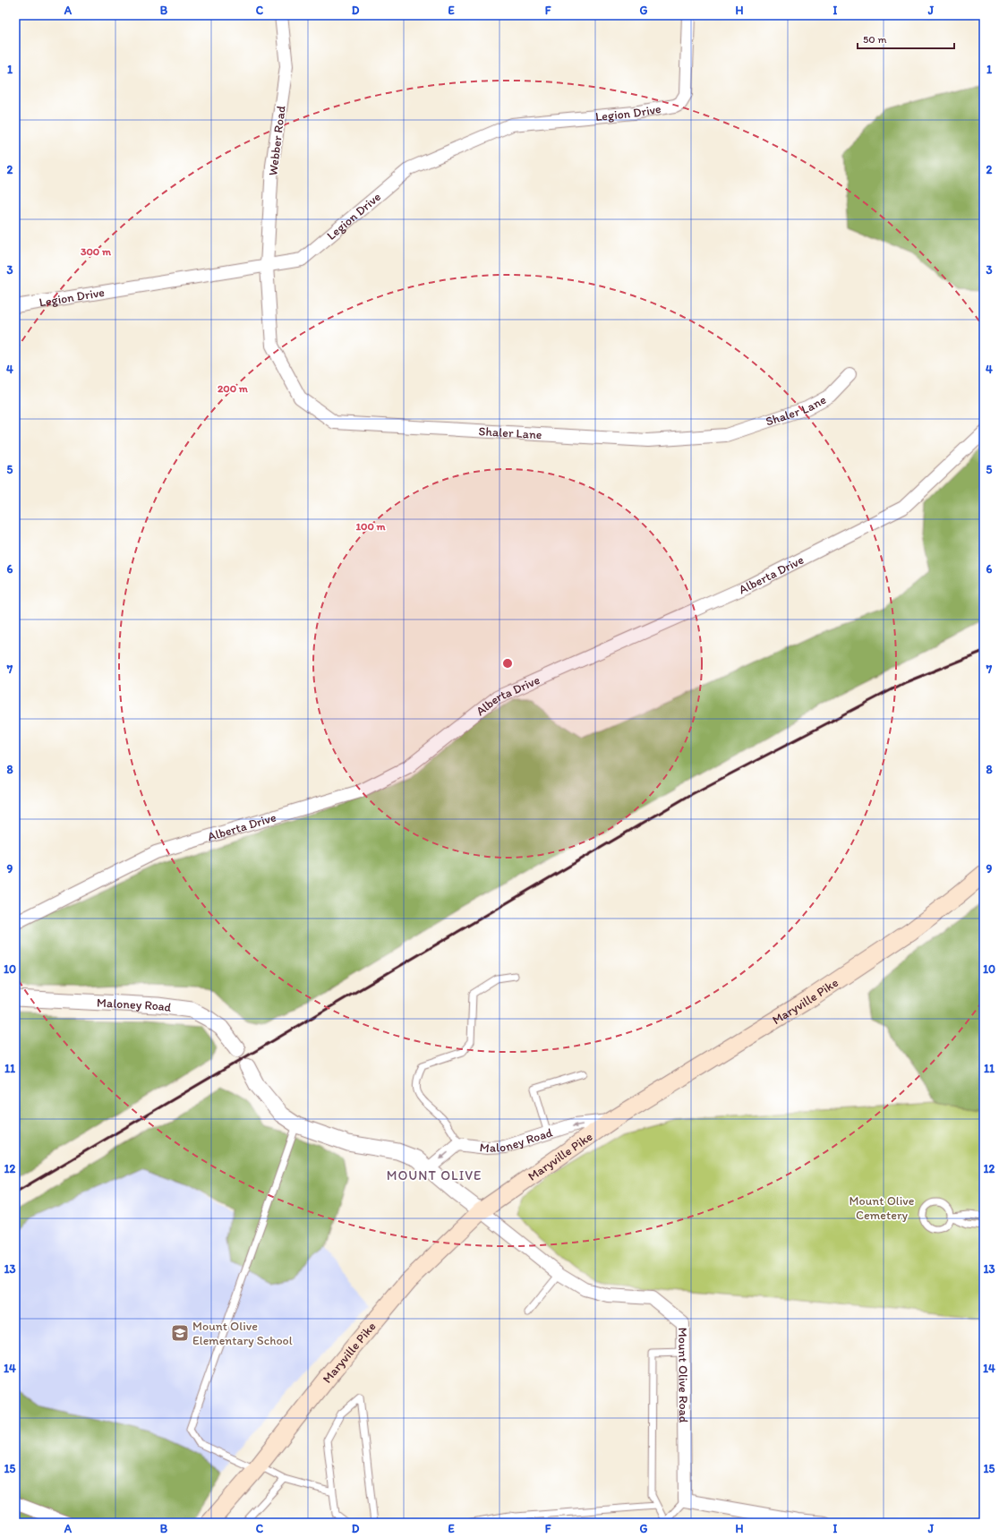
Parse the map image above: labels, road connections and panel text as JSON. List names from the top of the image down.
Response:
{
  "streets": {
    "main road": ["Maryville Pike"],
    "street": [
      "Legion Drive",
      "Webber Road",
      "Shaler Lane",
      "Alberta Drive",
      "Maloney Road",
      "Mount Olive Road"
    ]
  },
  "crossings": [
    ["Legion Drive", "Webber Road"],
    ["Legion Drive", "Shaler Lane"],
    ["Webber Road", "Shaler Lane"],
    ["Maryville Pike", "Maloney Road"],
    ["Maryville Pike", "Mount Olive Road"]
  ],
  "districts": ["MOUNT OLIVE"],
  "parks": ["Mount Olive Cemetery"],
  "places": {
    "school or university": ["Mount Olive Elementary School"]
  },
  "scale_bar": "50 m",
  "grid": {
    "columns": [
      "A",
      "B",
      "C",
      "D",
      "E",
      "F",
      "G",
      "H",
      "I",
      "J"
    ],
    "rows": [
      "1",
      "2",
      "3",
      "4",
      "5",
      "6",
      "7",
      "8",
      "9",
      "10",
      "11",
      "12",
      "13",
      "14",
      "15"
    ]
  },
  "rings": ["300 m", "200 m", "100 m"]
}
